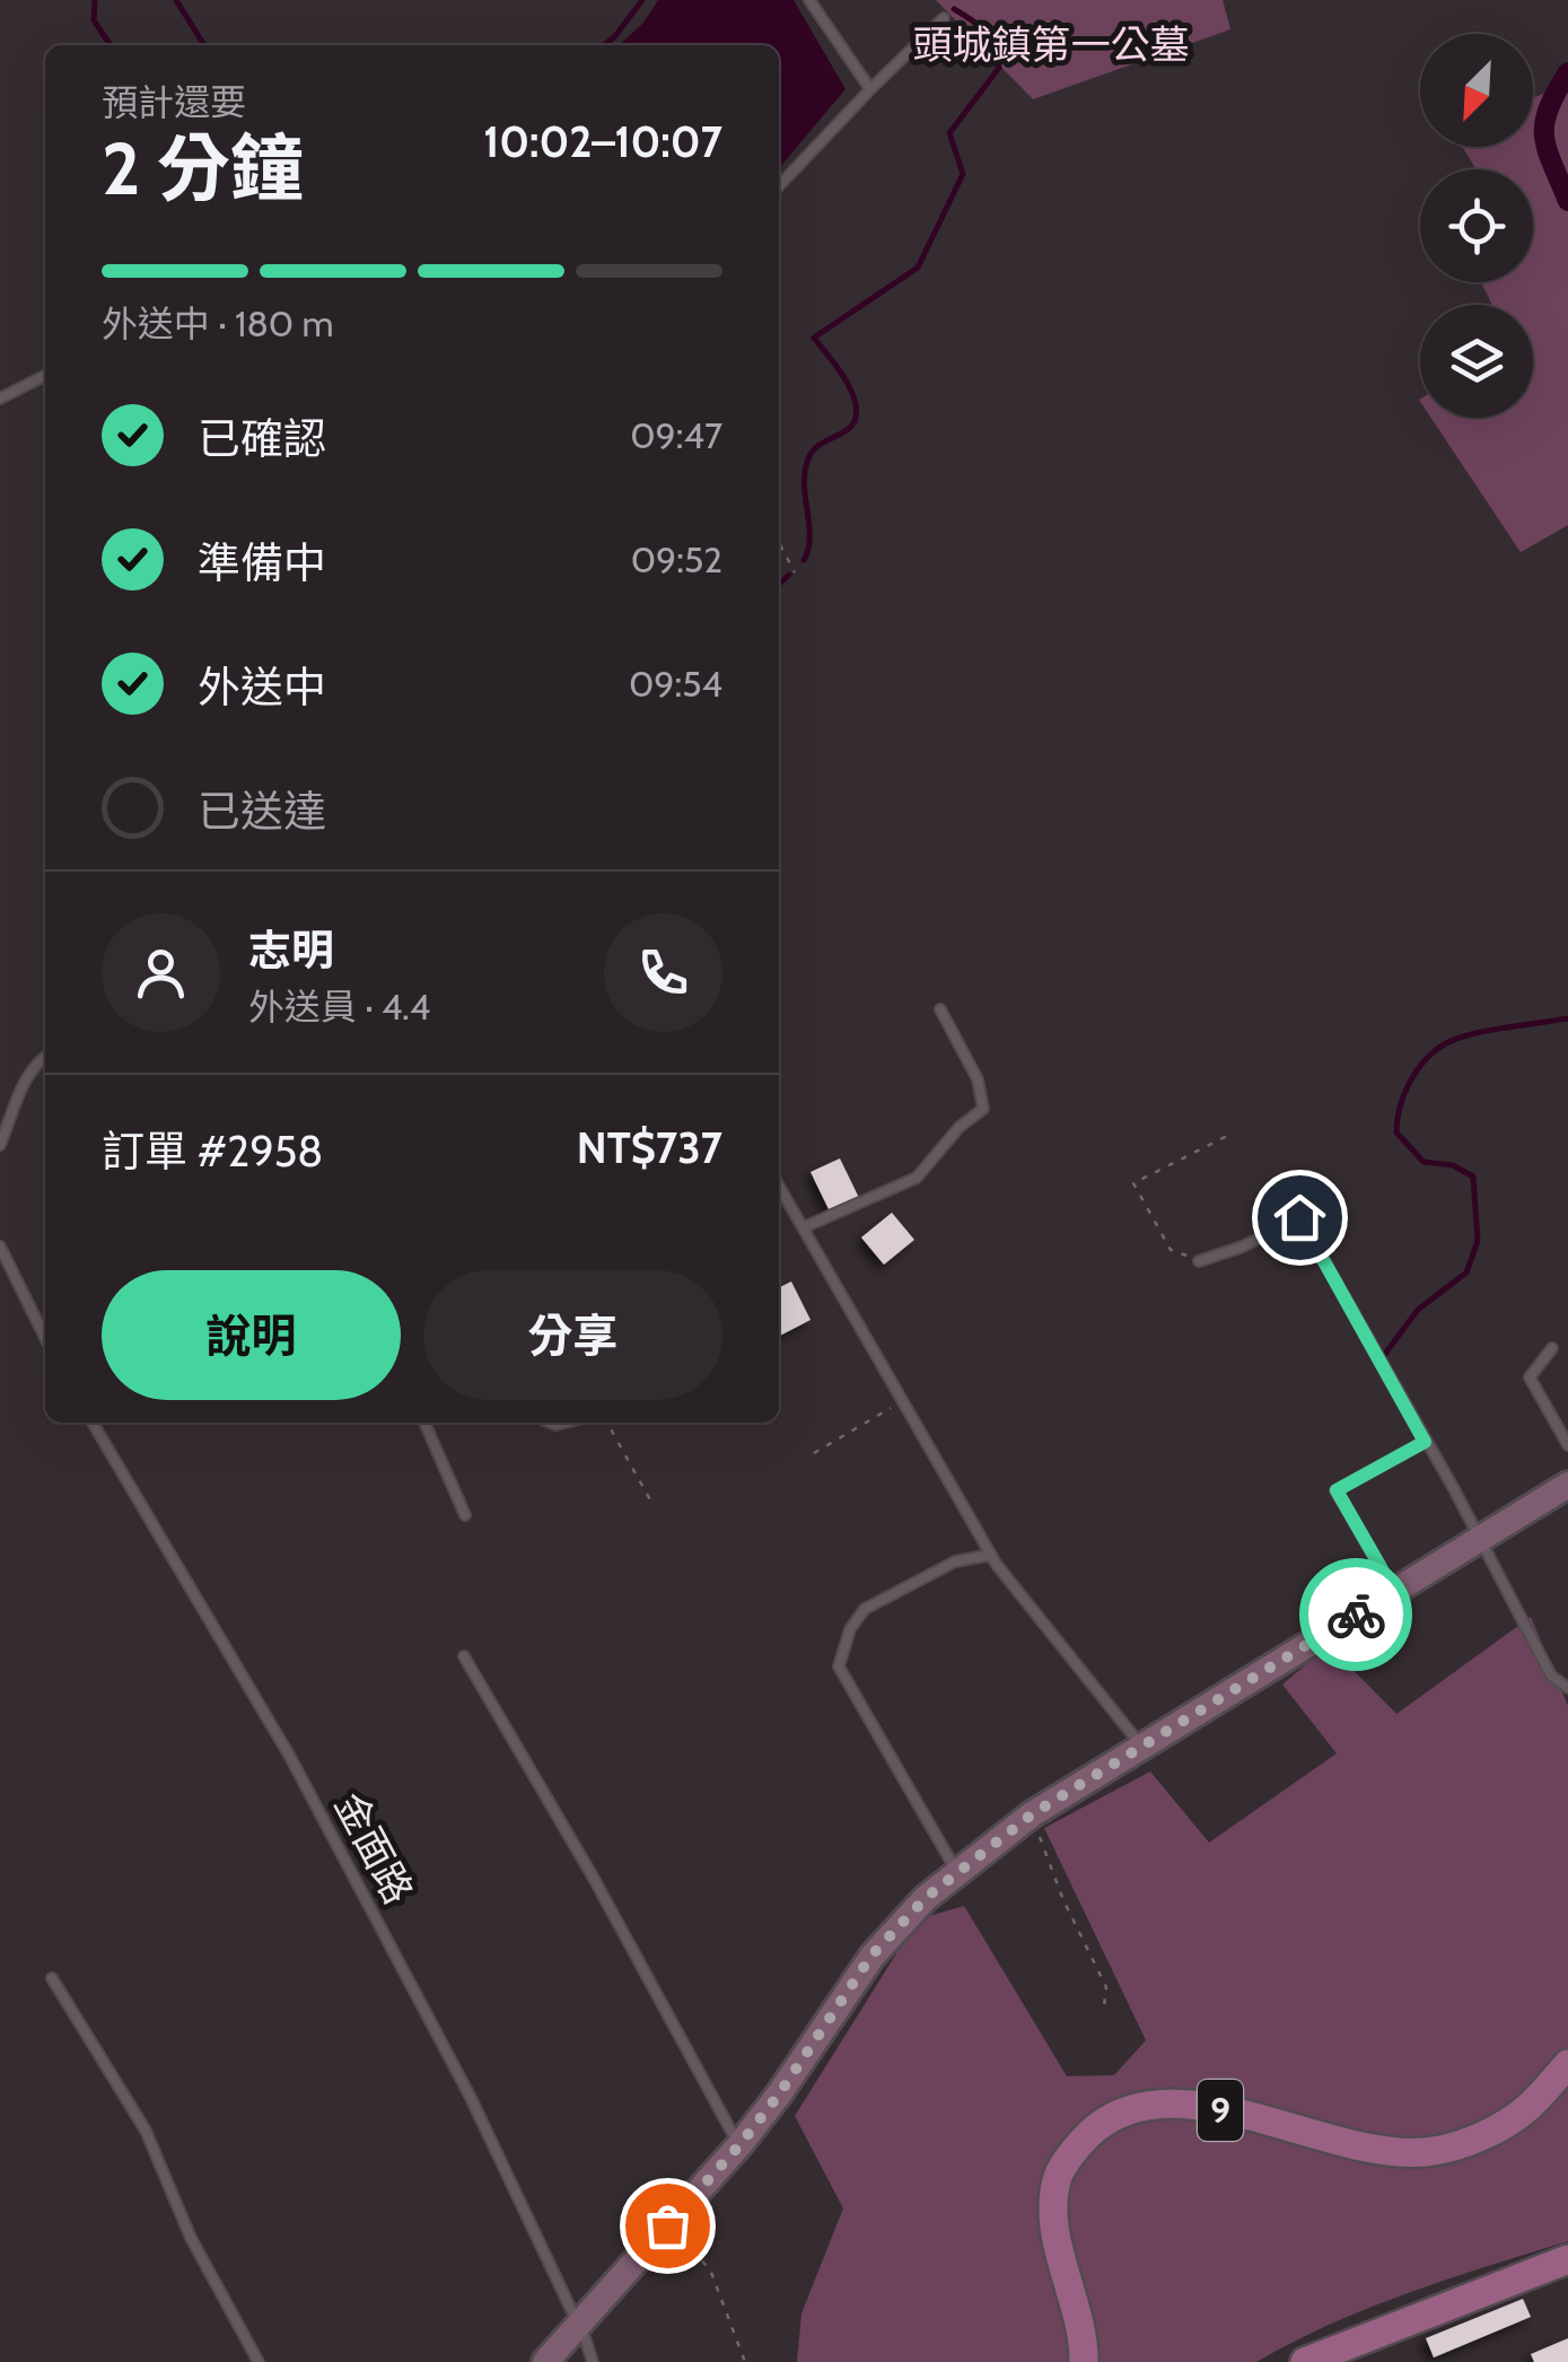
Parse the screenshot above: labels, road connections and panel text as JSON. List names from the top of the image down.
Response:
{
  "streets": {
    "main road": ["9"],
    "lane": ["金面路"]
  },
  "parks": ["頭城鎮第一公墓"],
  "north": "bottom left",
  "page": {
    "heading": ["2 分鐘", "預計還要", "10:02–10:07"],
    "panel": [
      "志明",
      "外送員 · 4.4",
      "訂單 #2958",
      "NT$737"
    ],
    "bar": "外送中 · 180 m",
    "list": [
      ["已確認", "09:47"],
      ["準備中", "09:52"],
      ["外送中", "09:54"],
      "已送達"
    ],
    "buttons": ["說明", "分享"]
  }
}
